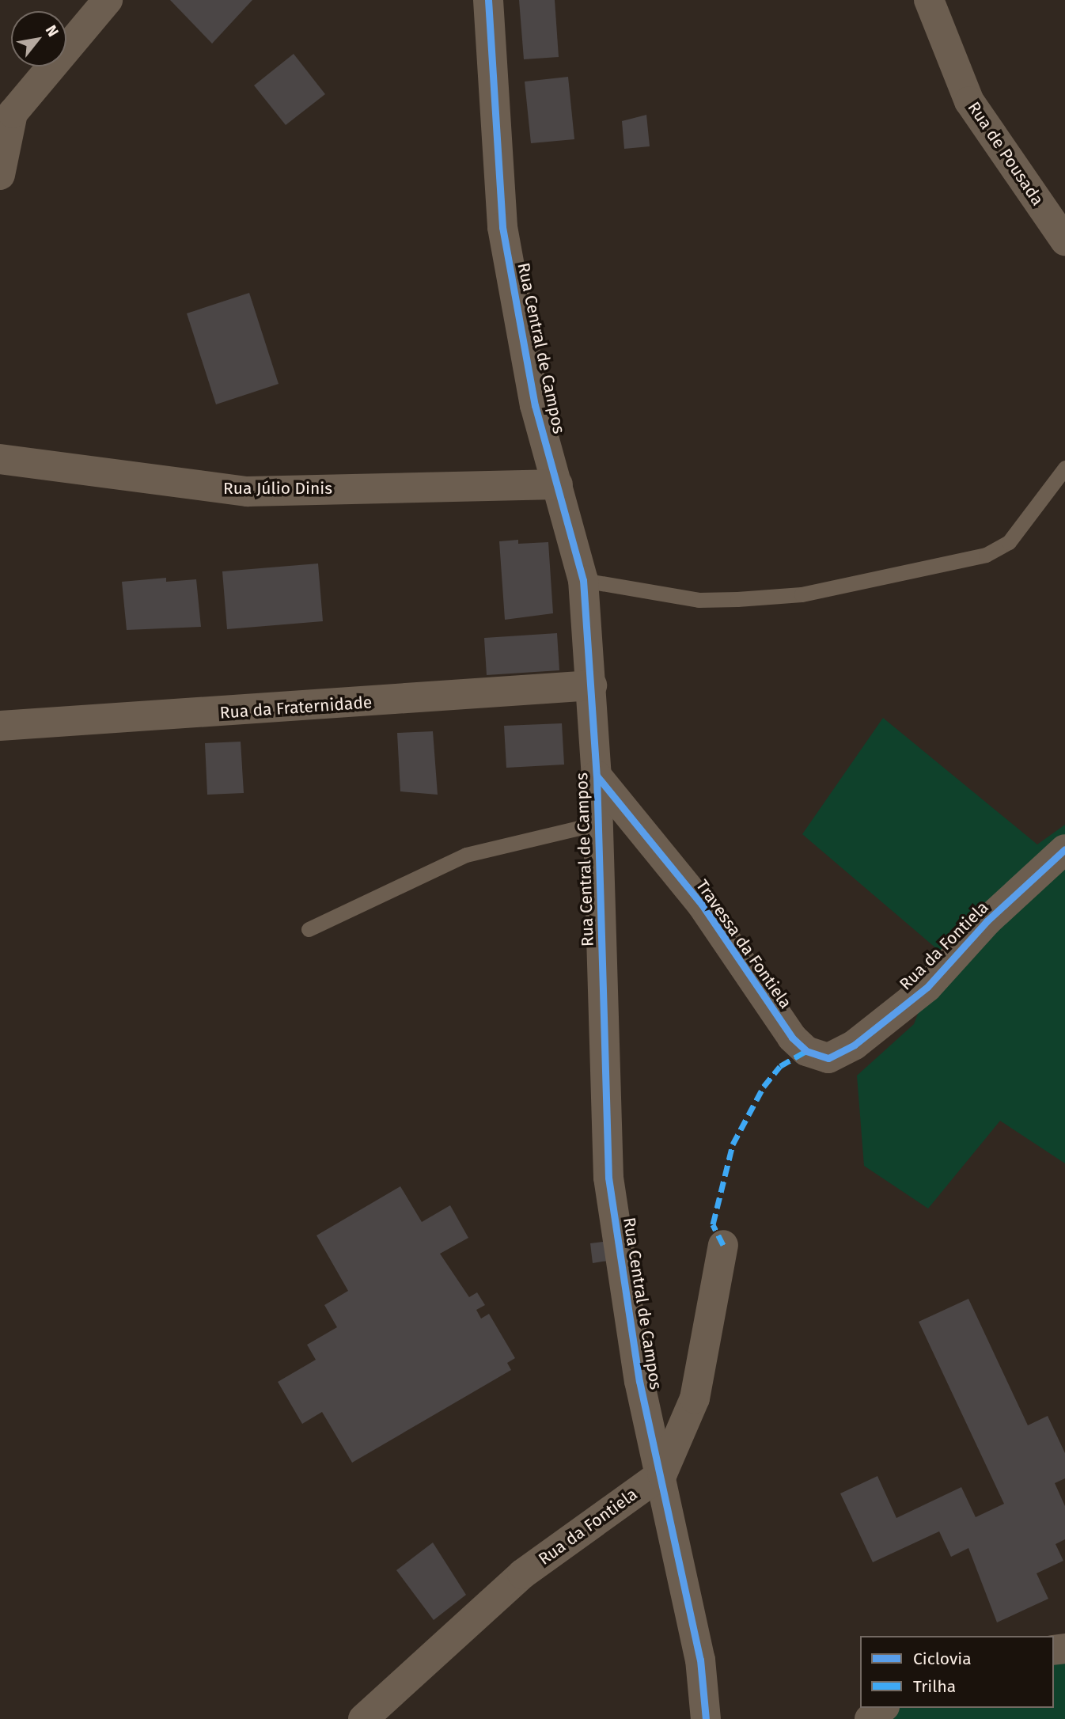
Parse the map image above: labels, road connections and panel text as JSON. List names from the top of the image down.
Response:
{
  "streets": {
    "street": [
      "Rua de Pousada",
      "Rua Central de Campos",
      "Rua Júlio Dinis",
      "Rua da Fraternidade",
      "Travessa da Fontiela",
      "Rua da Fontiela"
    ]
  },
  "crossings": [
    ["Rua Central de Campos", "Rua Júlio Dinis"],
    ["Rua Central de Campos", "Rua da Fraternidade"],
    ["Rua Central de Campos", "Travessa da Fontiela"],
    ["Rua Central de Campos", "Rua da Fontiela"],
    ["Travessa da Fontiela", "Rua da Fontiela"]
  ],
  "legend": ["Ciclovia", "Trilha"],
  "north": "top right"
}
